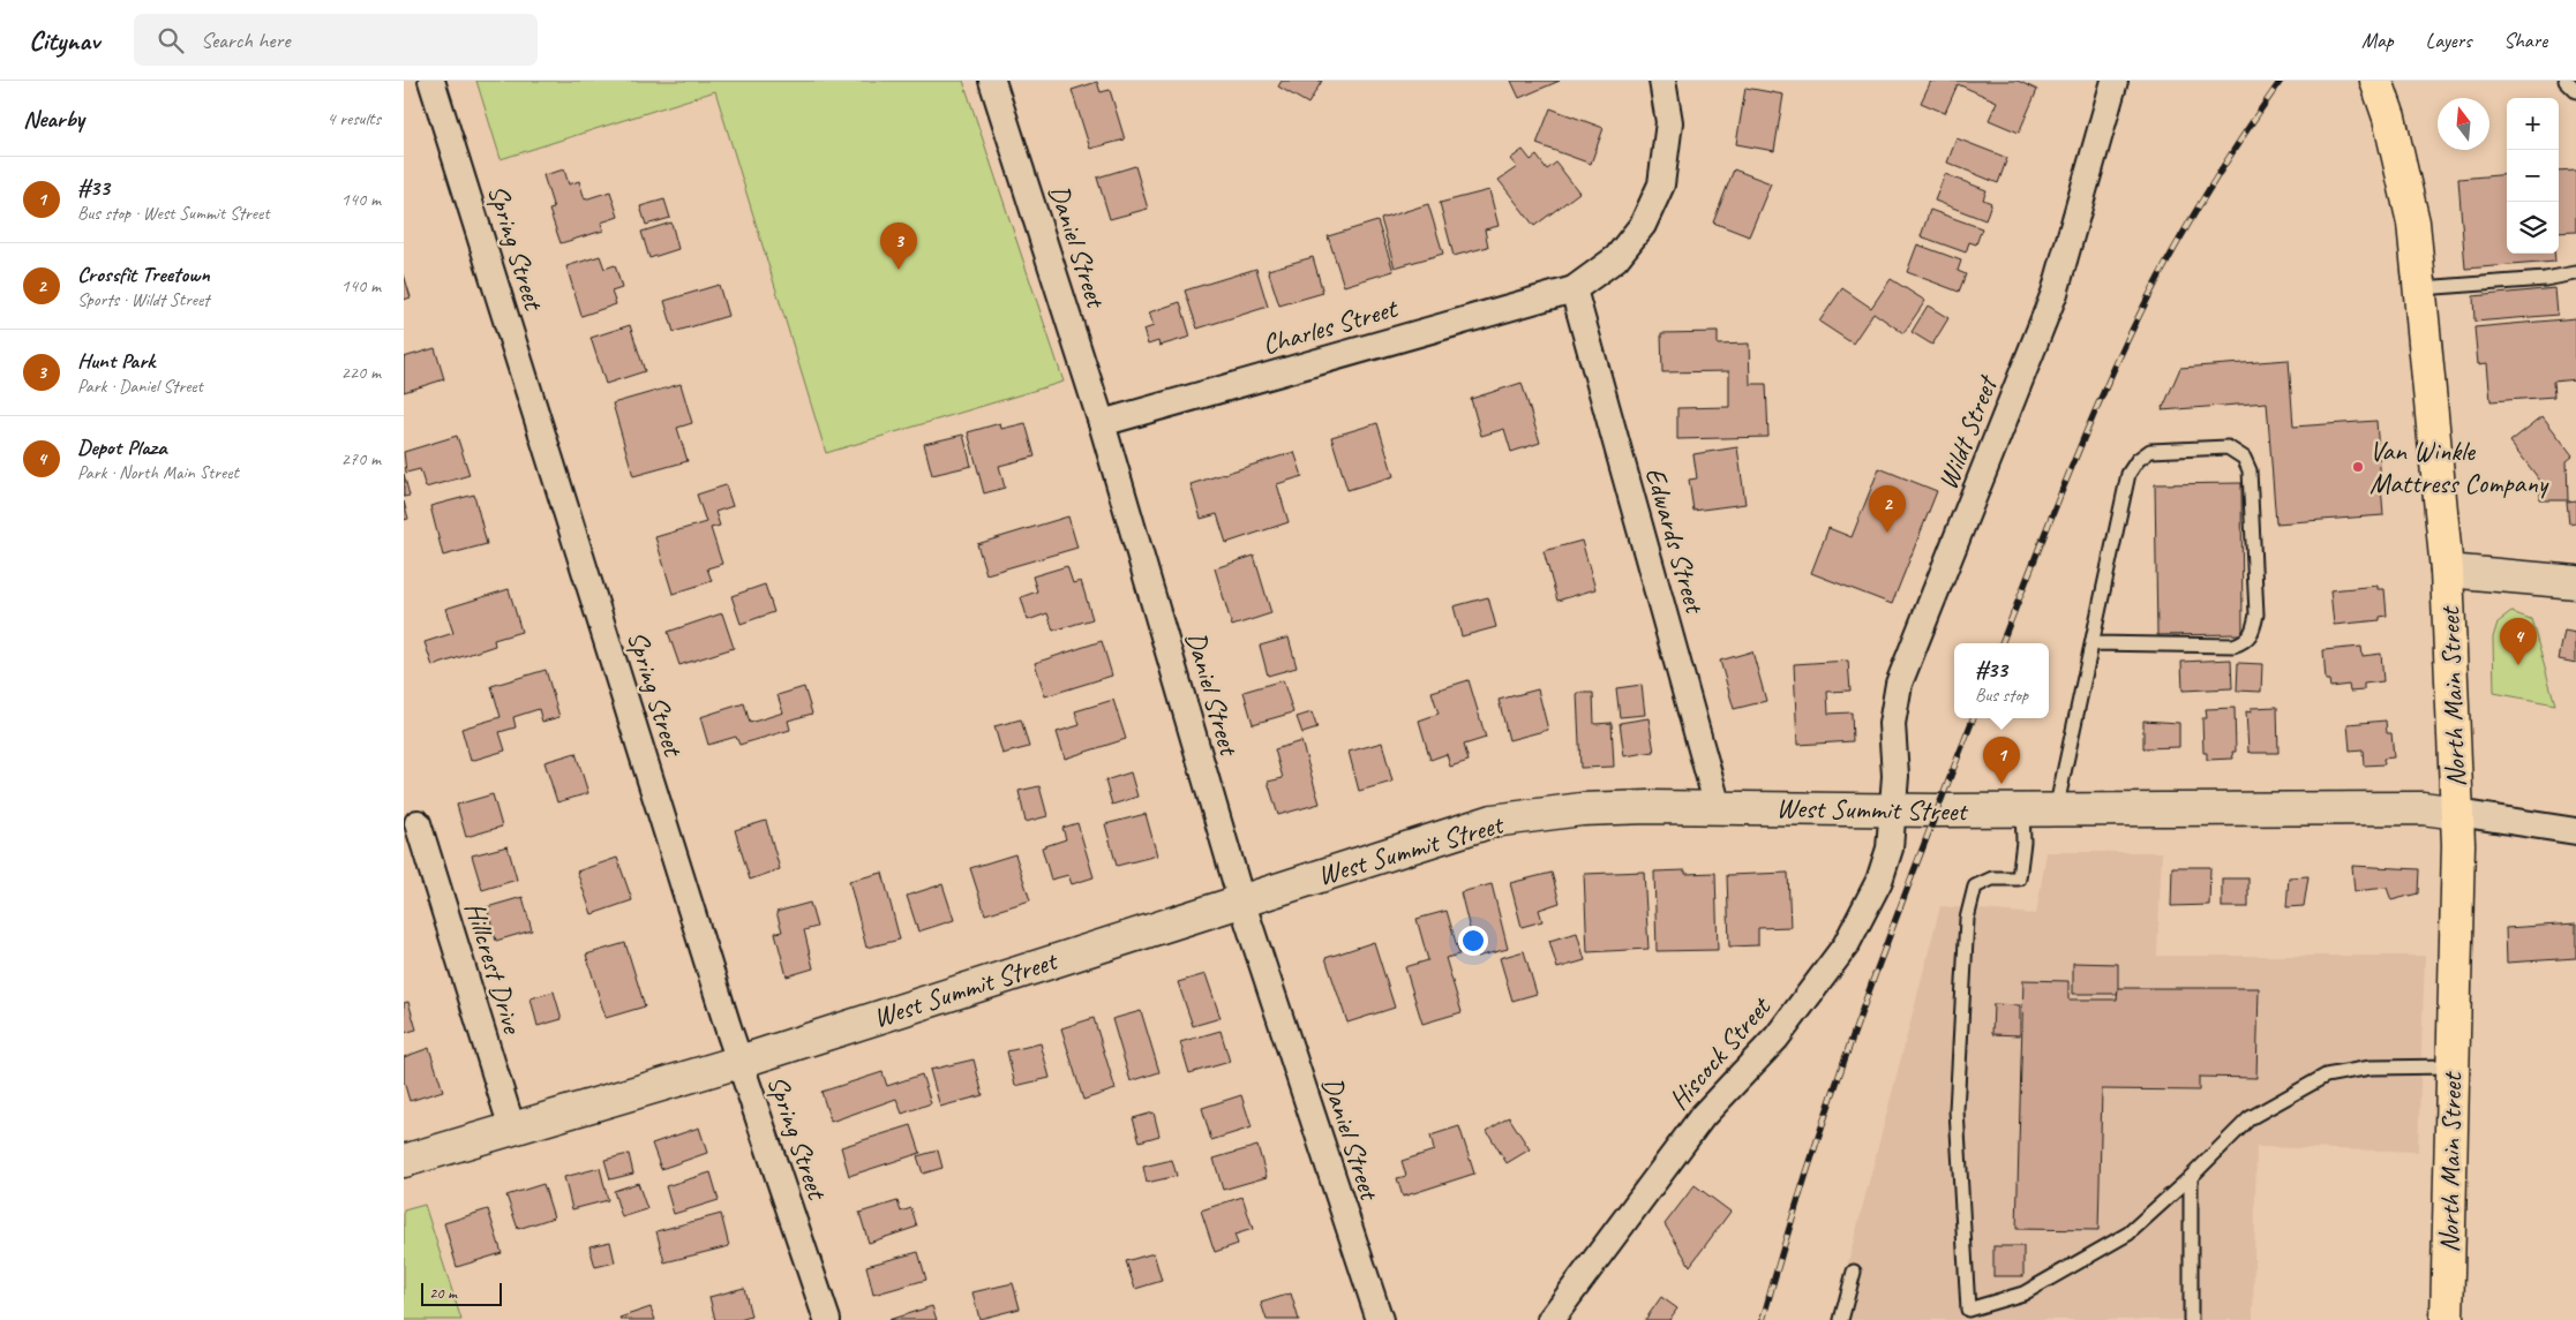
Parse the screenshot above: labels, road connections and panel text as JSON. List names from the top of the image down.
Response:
{
  "streets": {
    "main road": ["North Main Street"],
    "street": [
      "Daniel Street",
      "Spring Street",
      "Charles Street",
      "Wildt Street",
      "Edwards Street",
      "West Summit Street",
      "Hillcrest Drive",
      "Hiscock Street"
    ]
  },
  "crossings": [
    ["Daniel Street", "Charles Street"],
    ["Daniel Street", "West Summit Street"],
    ["Spring Street", "West Summit Street"],
    ["Charles Street", "Edwards Street"],
    ["Wildt Street", "West Summit Street"],
    ["Wildt Street", "Hiscock Street"],
    ["Edwards Street", "West Summit Street"],
    ["North Main Street", "West Summit Street"],
    ["West Summit Street", "Hillcrest Drive"],
    ["West Summit Street", "Hiscock Street"]
  ],
  "places": ["Van Winkle Mattress Company"],
  "scale_bar": "20 m",
  "north": "top",
  "page": {
    "header": "Citynav",
    "search": "Search here",
    "nav": ["Map", "Layers", "Share"],
    "heading": ["Nearby", "4 results"],
    "map_buttons": ["+", "−"],
    "list": [
      {
        "mark": "1",
        "name": "#33",
        "note": "Bus stop · West Summit Street",
        "value": "140 m"
      },
      {
        "mark": "2",
        "name": "Crossfit Treetown",
        "note": "Sports · Wildt Street",
        "value": "140 m"
      },
      {
        "mark": "3",
        "name": "Hunt Park",
        "note": "Park · Daniel Street",
        "value": "220 m"
      },
      {
        "mark": "4",
        "name": "Depot Plaza",
        "note": "Park · North Main Street",
        "value": "270 m"
      }
    ],
    "pins": [
      "3",
      "2",
      "4",
      "1"
    ],
    "popup": ["#33", "Bus stop"],
    "scale": "20 m"
  }
}
